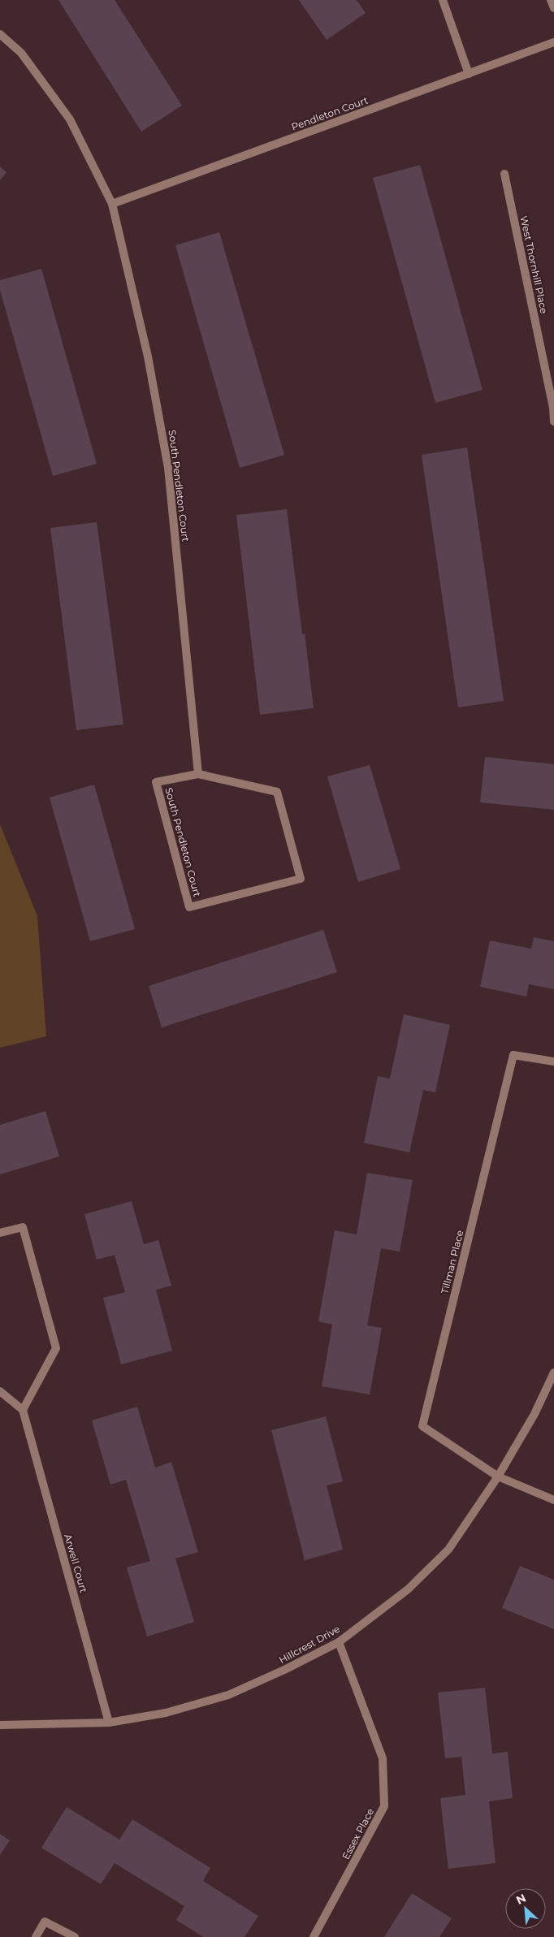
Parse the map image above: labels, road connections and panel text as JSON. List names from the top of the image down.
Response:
{
  "streets": {
    "street": [
      "Pendleton Court",
      "West Thornhill Place",
      "South Pendleton Court",
      "Tillman Place",
      "Arwell Court",
      "Hillcrest Drive",
      "Essex Place"
    ]
  },
  "crossings": [
    ["Pendleton Court", "South Pendleton Court"],
    ["Tillman Place", "Hillcrest Drive"],
    ["Arwell Court", "Hillcrest Drive"],
    ["Hillcrest Drive", "Essex Place"]
  ],
  "north": "top left"
}
